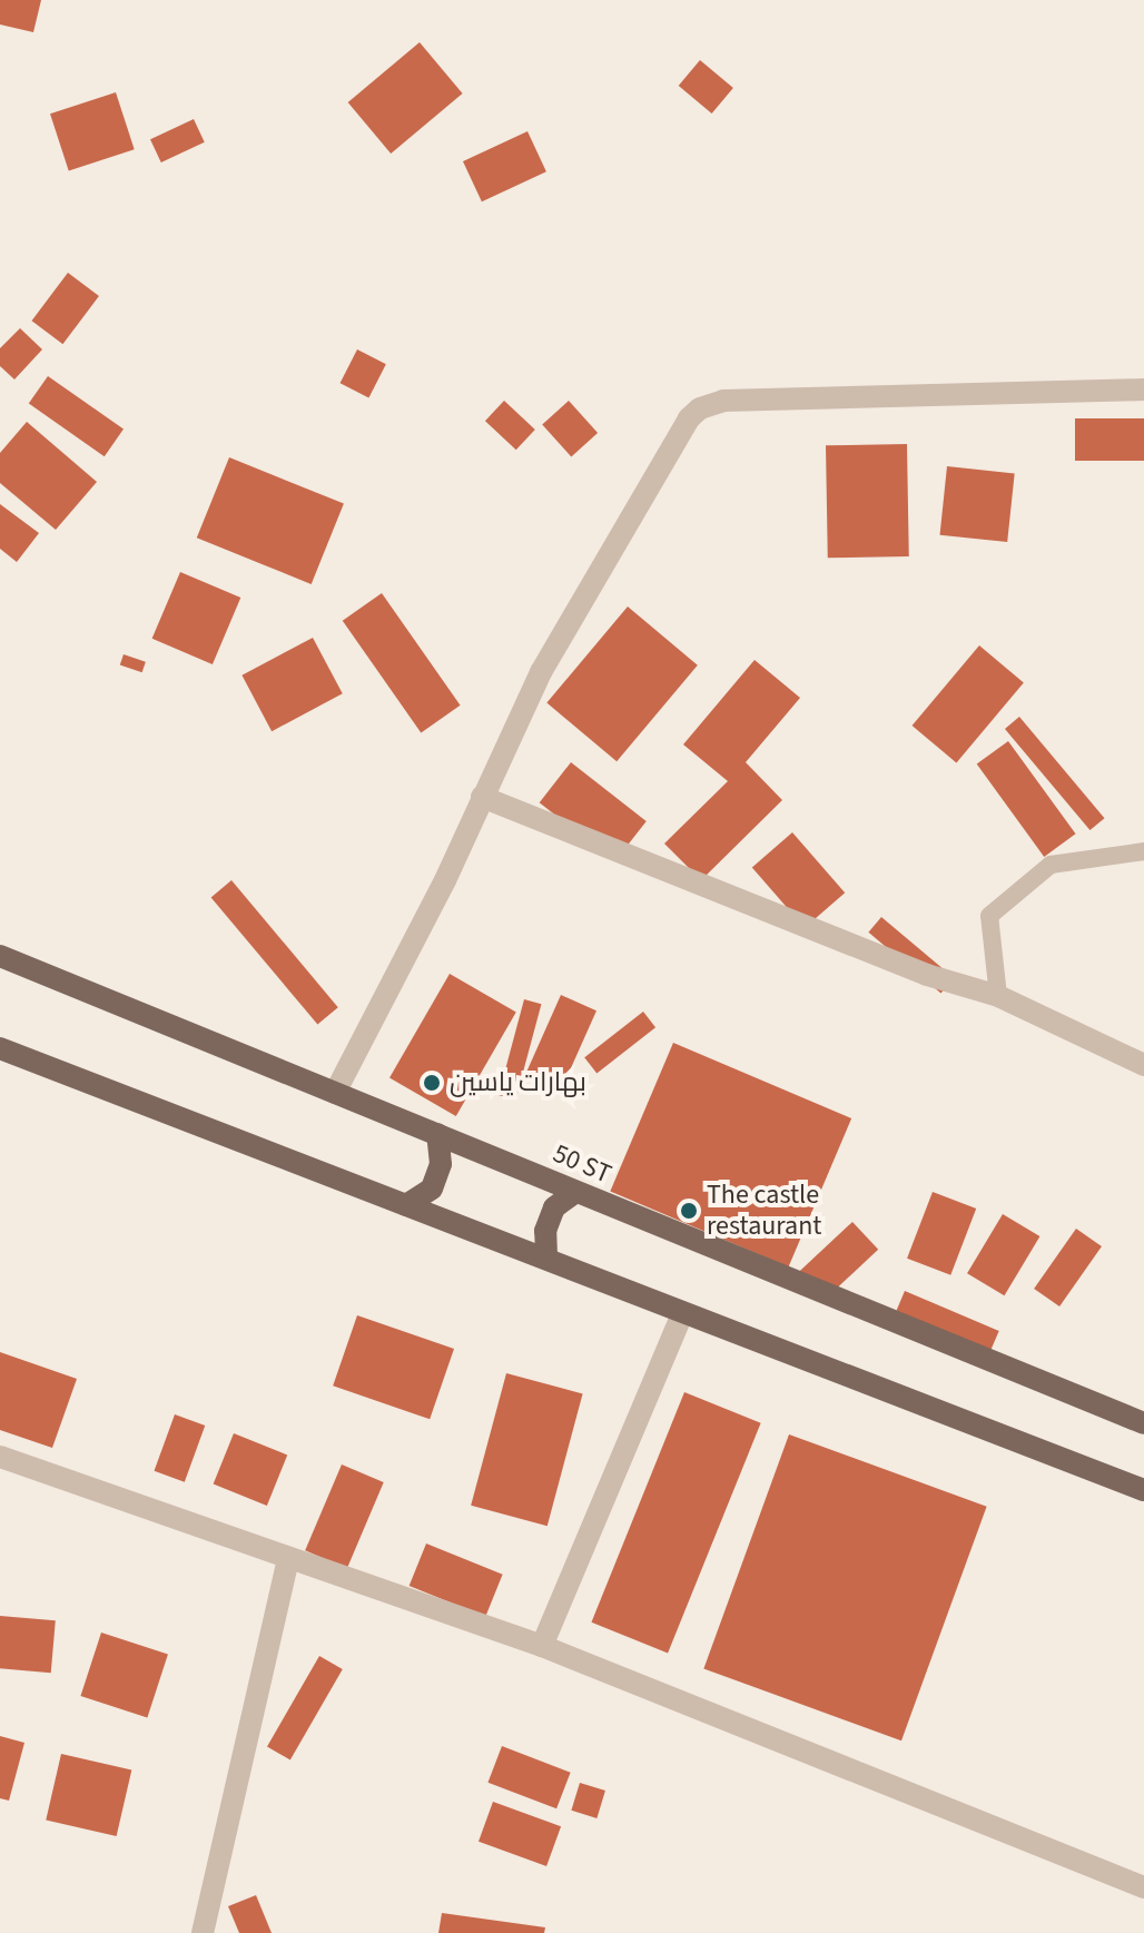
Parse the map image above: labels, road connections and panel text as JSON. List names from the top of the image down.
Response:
{
  "streets": {
    "main road": ["50 ST"]
  },
  "places": ["بهارات ياسين", "The castle restaurant"]
}
